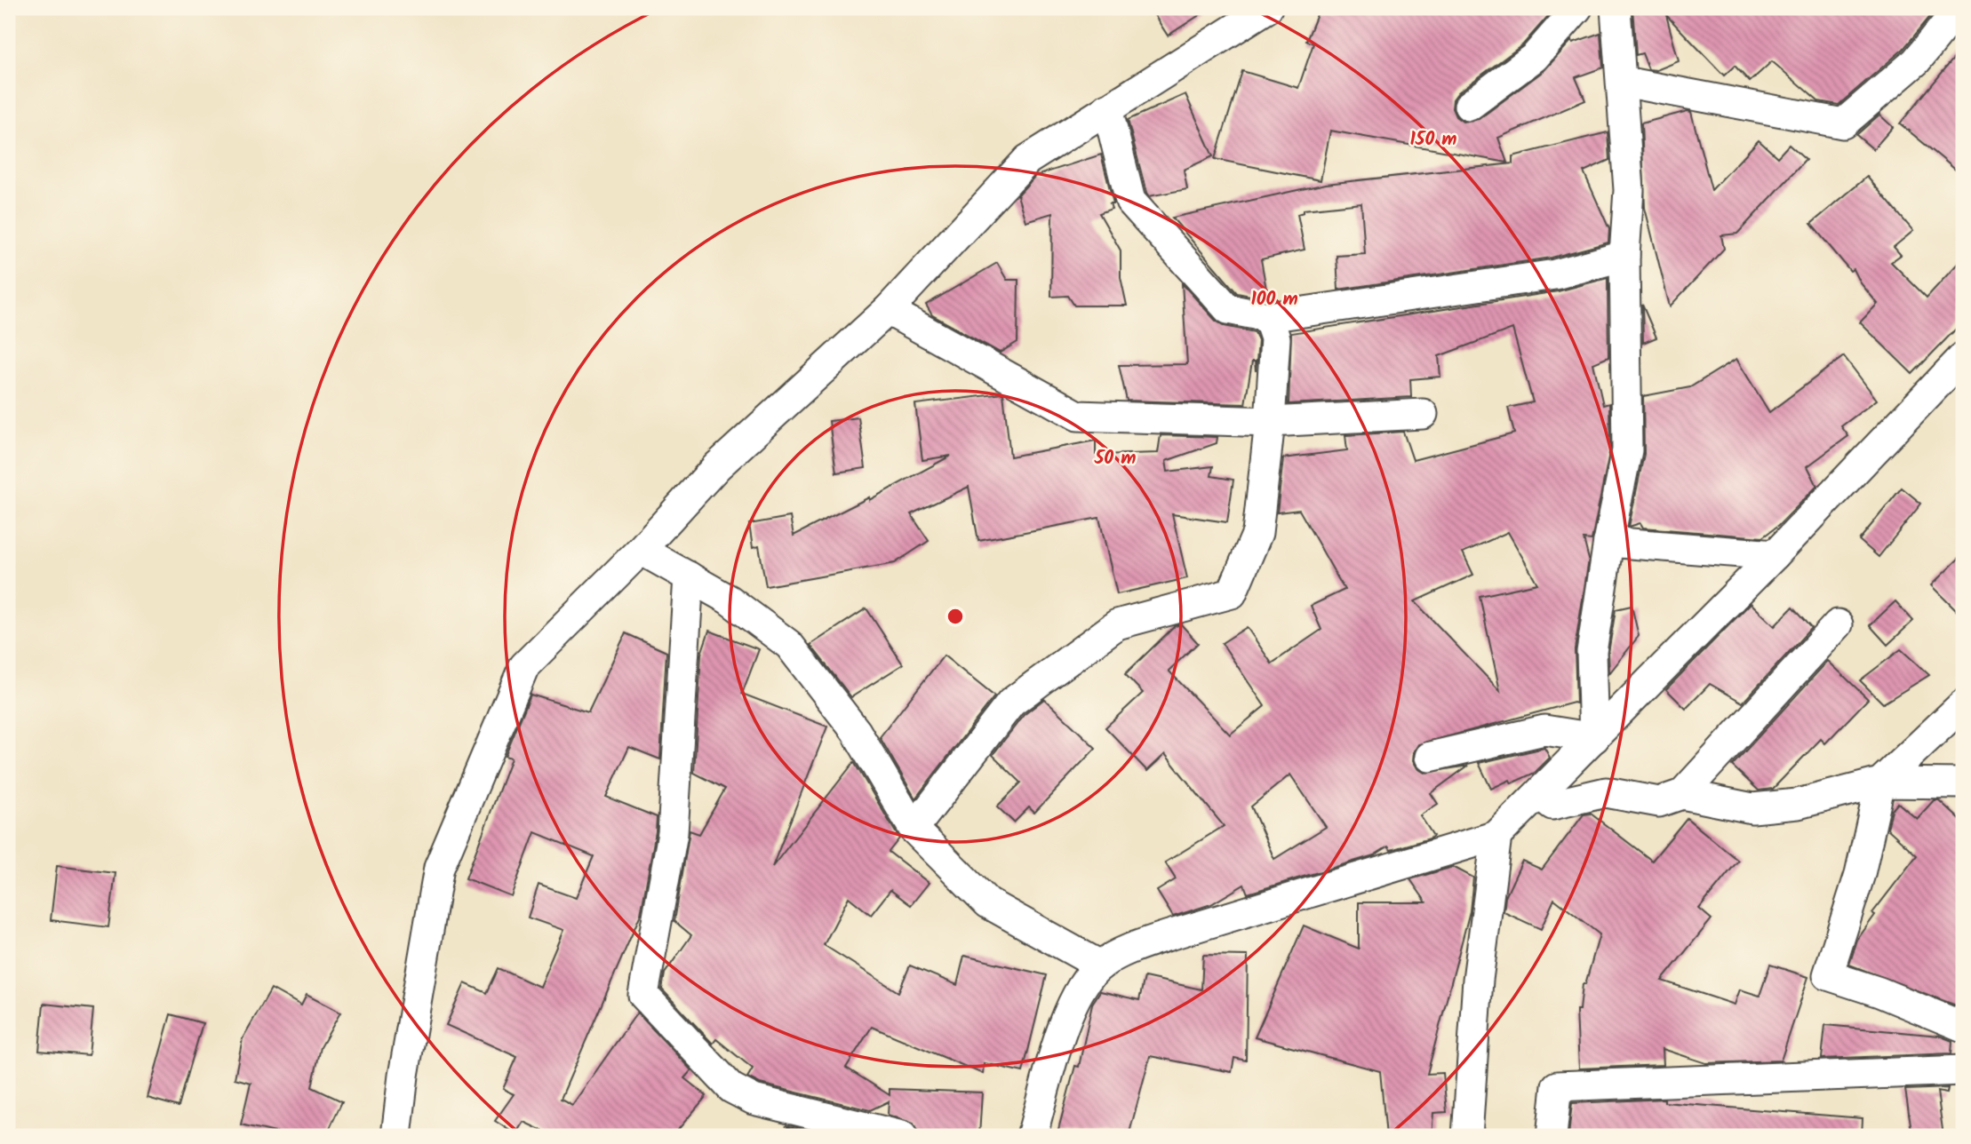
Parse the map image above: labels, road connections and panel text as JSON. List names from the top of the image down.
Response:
{
  "rings": ["150 m", "100 m", "50 m"]
}
